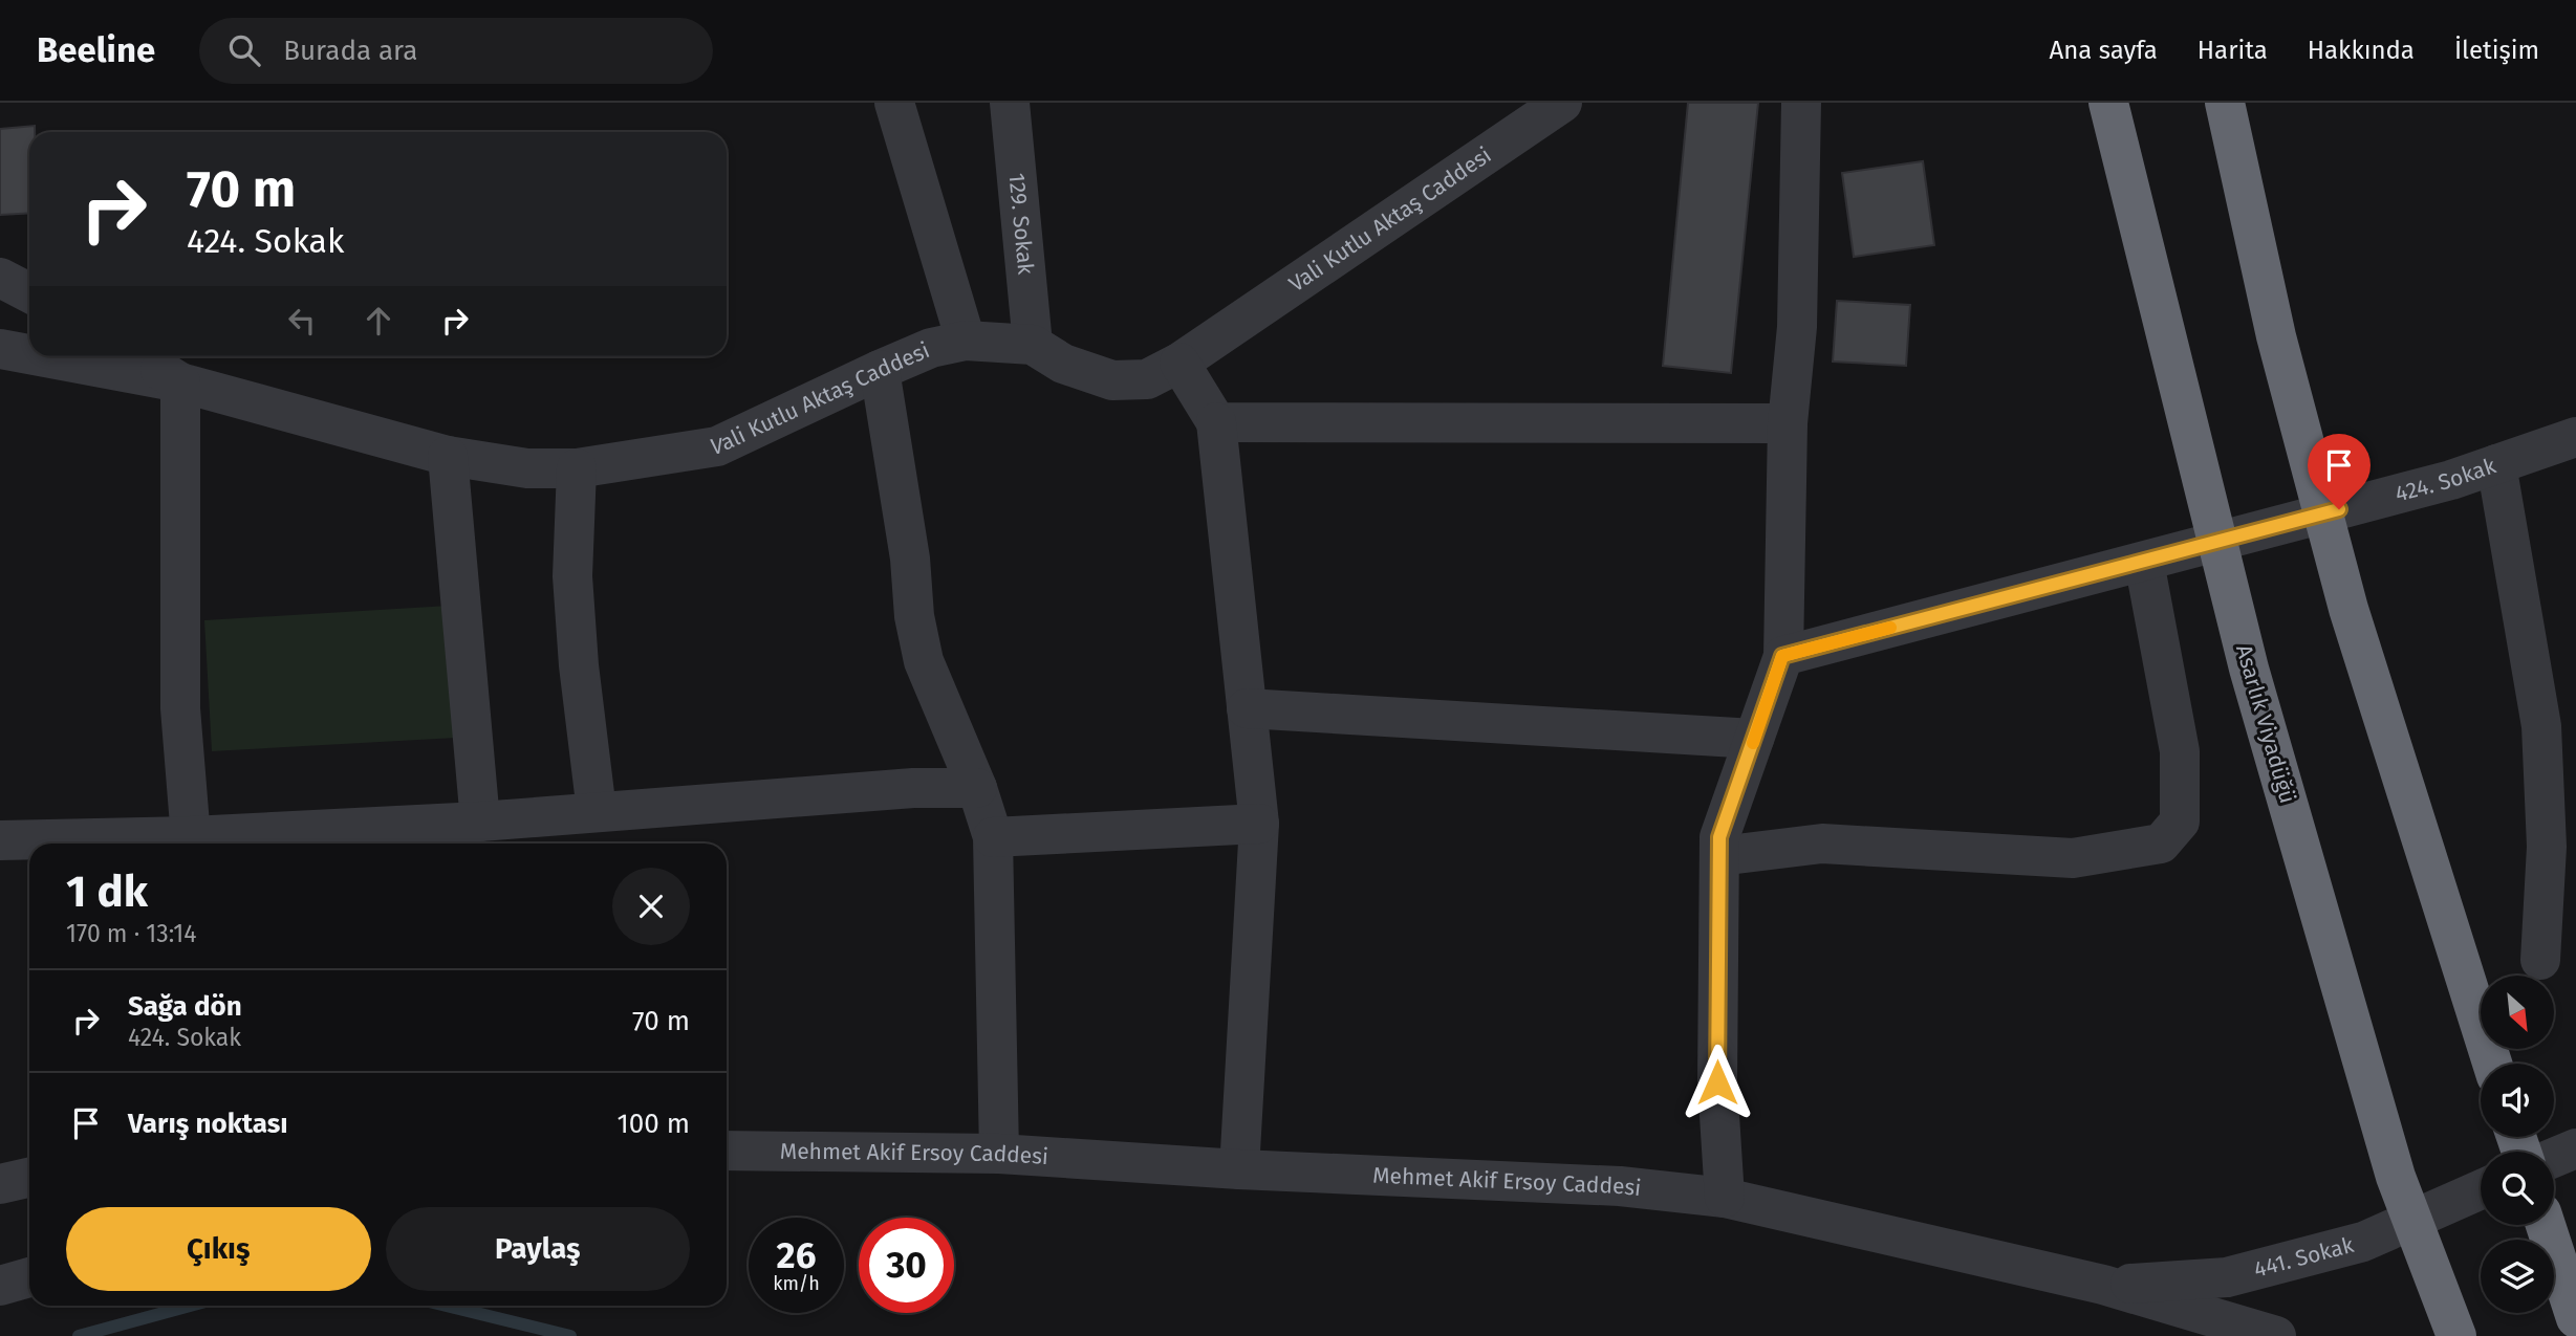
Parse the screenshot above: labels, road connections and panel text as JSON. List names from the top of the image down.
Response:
{
  "streets": {
    "highway": ["Asarlık Viyadüğü"],
    "street": [
      "Vali Kutlu Aktaş Caddesi",
      "129. Sokak",
      "424. Sokak",
      "Mehmet Akif Ersoy Caddesi",
      "441. Sokak"
    ]
  },
  "crossings": [
    ["Vali Kutlu Aktaş Caddesi", "129. Sokak"],
    ["Mehmet Akif Ersoy Caddesi", "441. Sokak"]
  ],
  "north": "bottom right",
  "page": {
    "header": "Beeline",
    "search": "Burada ara",
    "nav": [
      "Ana sayfa",
      "Harita",
      "Hakkında",
      "İletişim"
    ],
    "turn": ["70 m", "424. Sokak"],
    "heading": ["1 dk", "170 m · 13:14"],
    "list": [
      {
        "name": "Sağa dön",
        "note": "424. Sokak",
        "value": "70 m"
      },
      {
        "name": "Varış noktası",
        "value": "100 m"
      }
    ],
    "buttons": ["Çıkış", "Paylaş"],
    "speed": "26 km/h",
    "limit": "30"
  }
}
